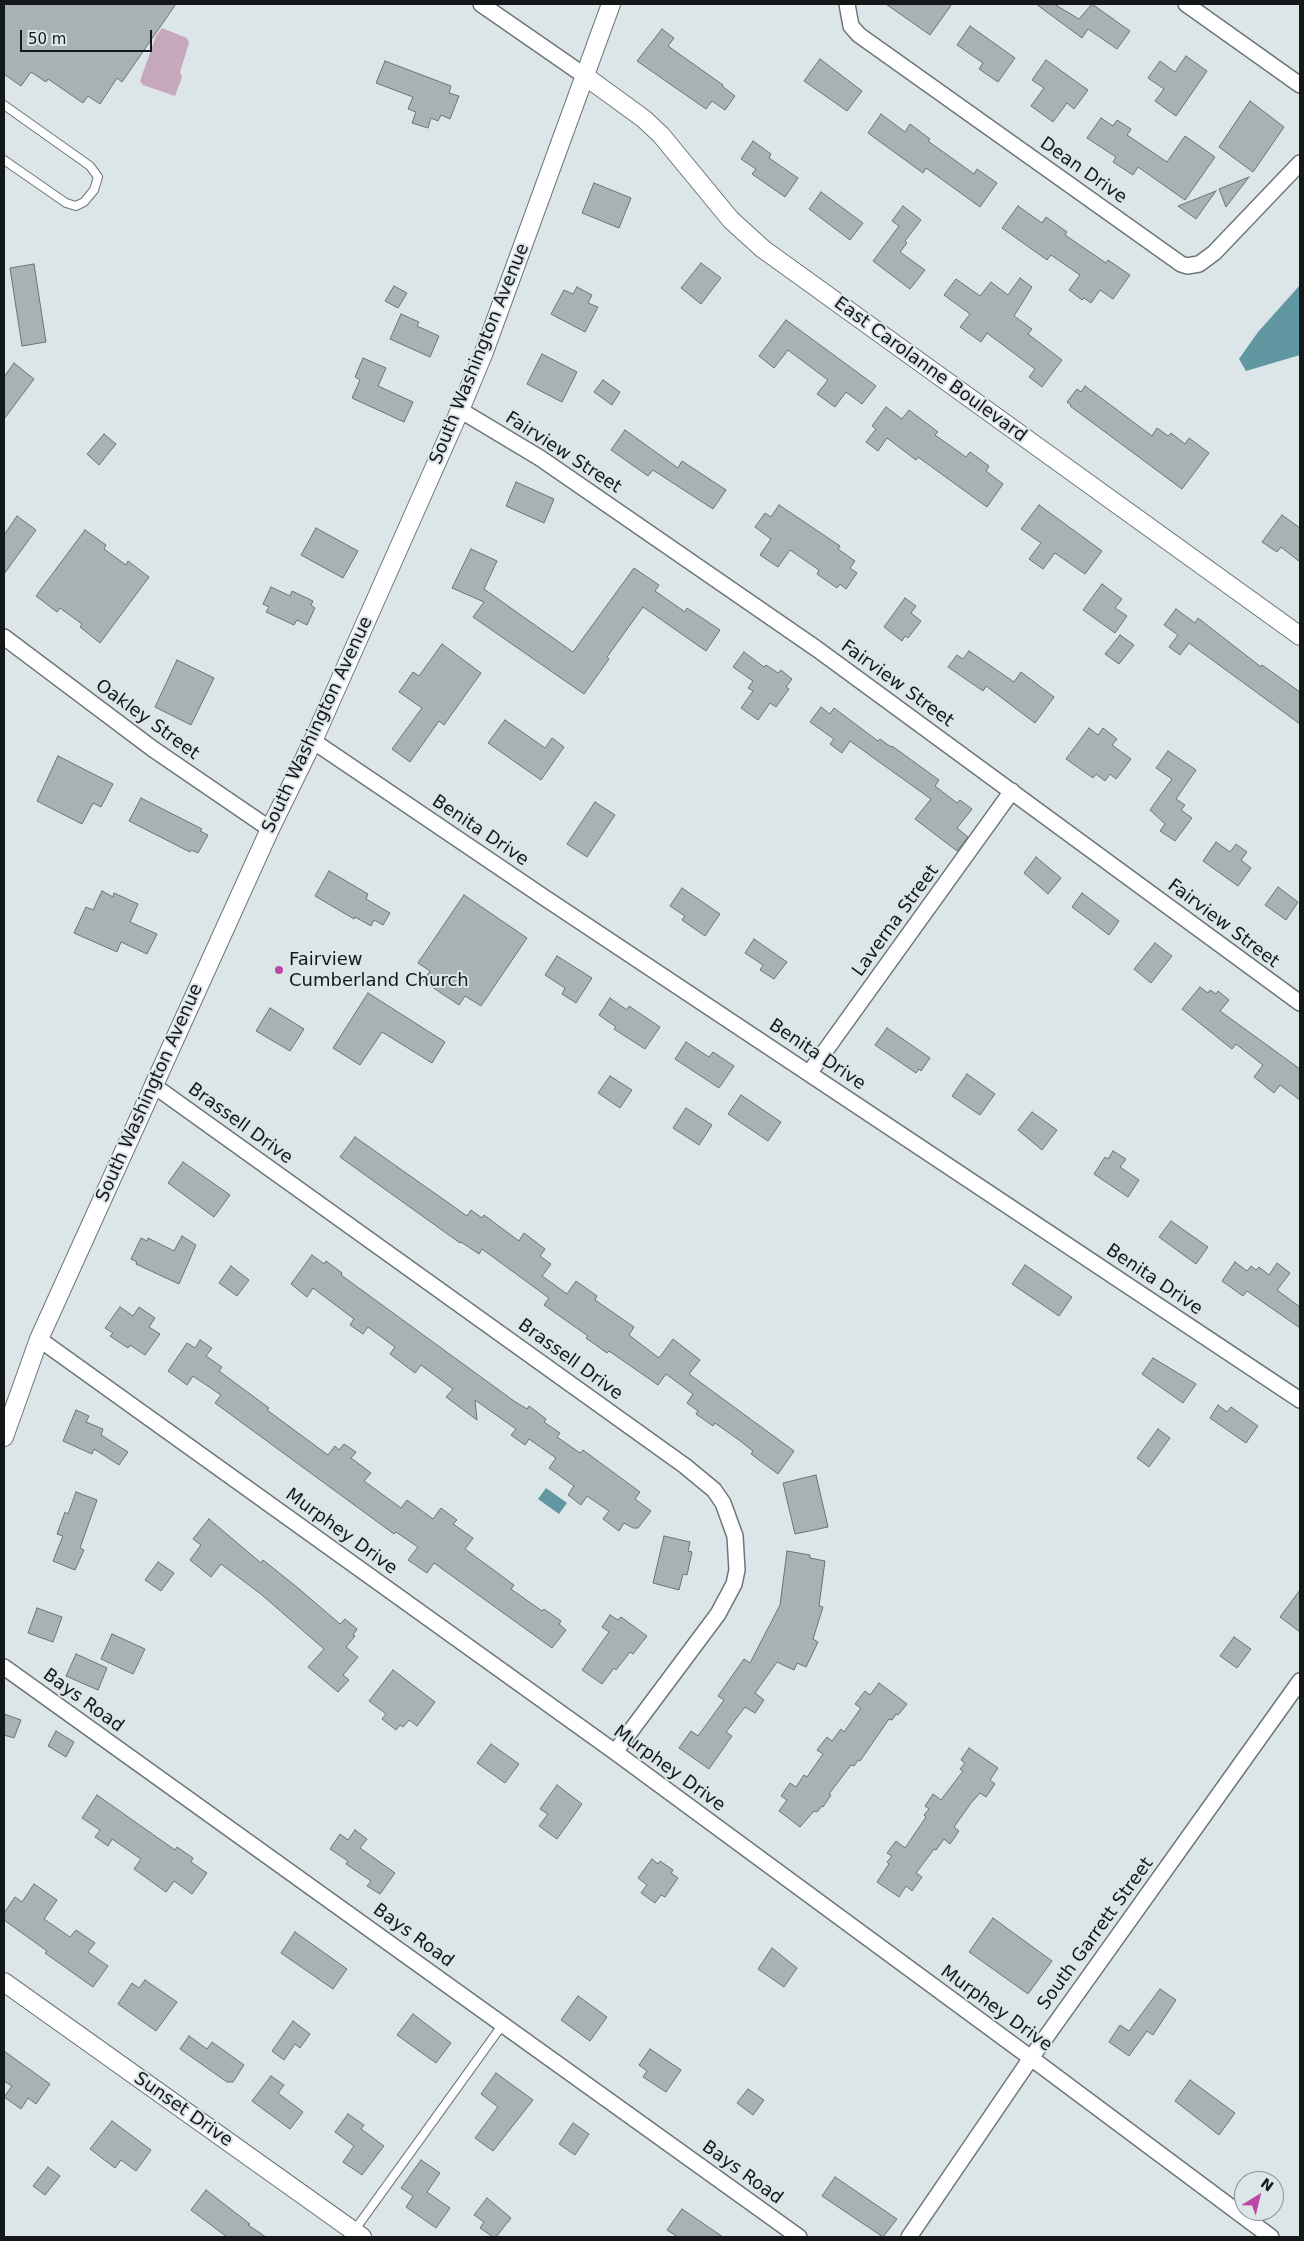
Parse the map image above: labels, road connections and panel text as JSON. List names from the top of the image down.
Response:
{
  "streets": {
    "street": [
      "Dean Drive",
      "South Washington Avenue",
      "East Carolanne Boulevard",
      "Fairview Street",
      "Oakley Street",
      "Benita Drive",
      "Laverna Street",
      "Brassell Drive",
      "Murphey Drive",
      "Bays Road",
      "South Garrett Street",
      "Sunset Drive"
    ]
  },
  "crossings": [
    ["South Washington Avenue", "East Carolanne Boulevard"],
    ["South Washington Avenue", "Fairview Street"],
    ["South Washington Avenue", "Oakley Street"],
    ["South Washington Avenue", "Benita Drive"],
    ["South Washington Avenue", "Brassell Drive"],
    ["South Washington Avenue", "Murphey Drive"],
    ["Fairview Street", "Laverna Street"],
    ["Benita Drive", "Laverna Street"],
    ["Brassell Drive", "Murphey Drive"],
    ["Murphey Drive", "South Garrett Street"]
  ],
  "places": ["Fairview Cumberland Church"],
  "scale_bar": "50 m",
  "north": "top right"
}
